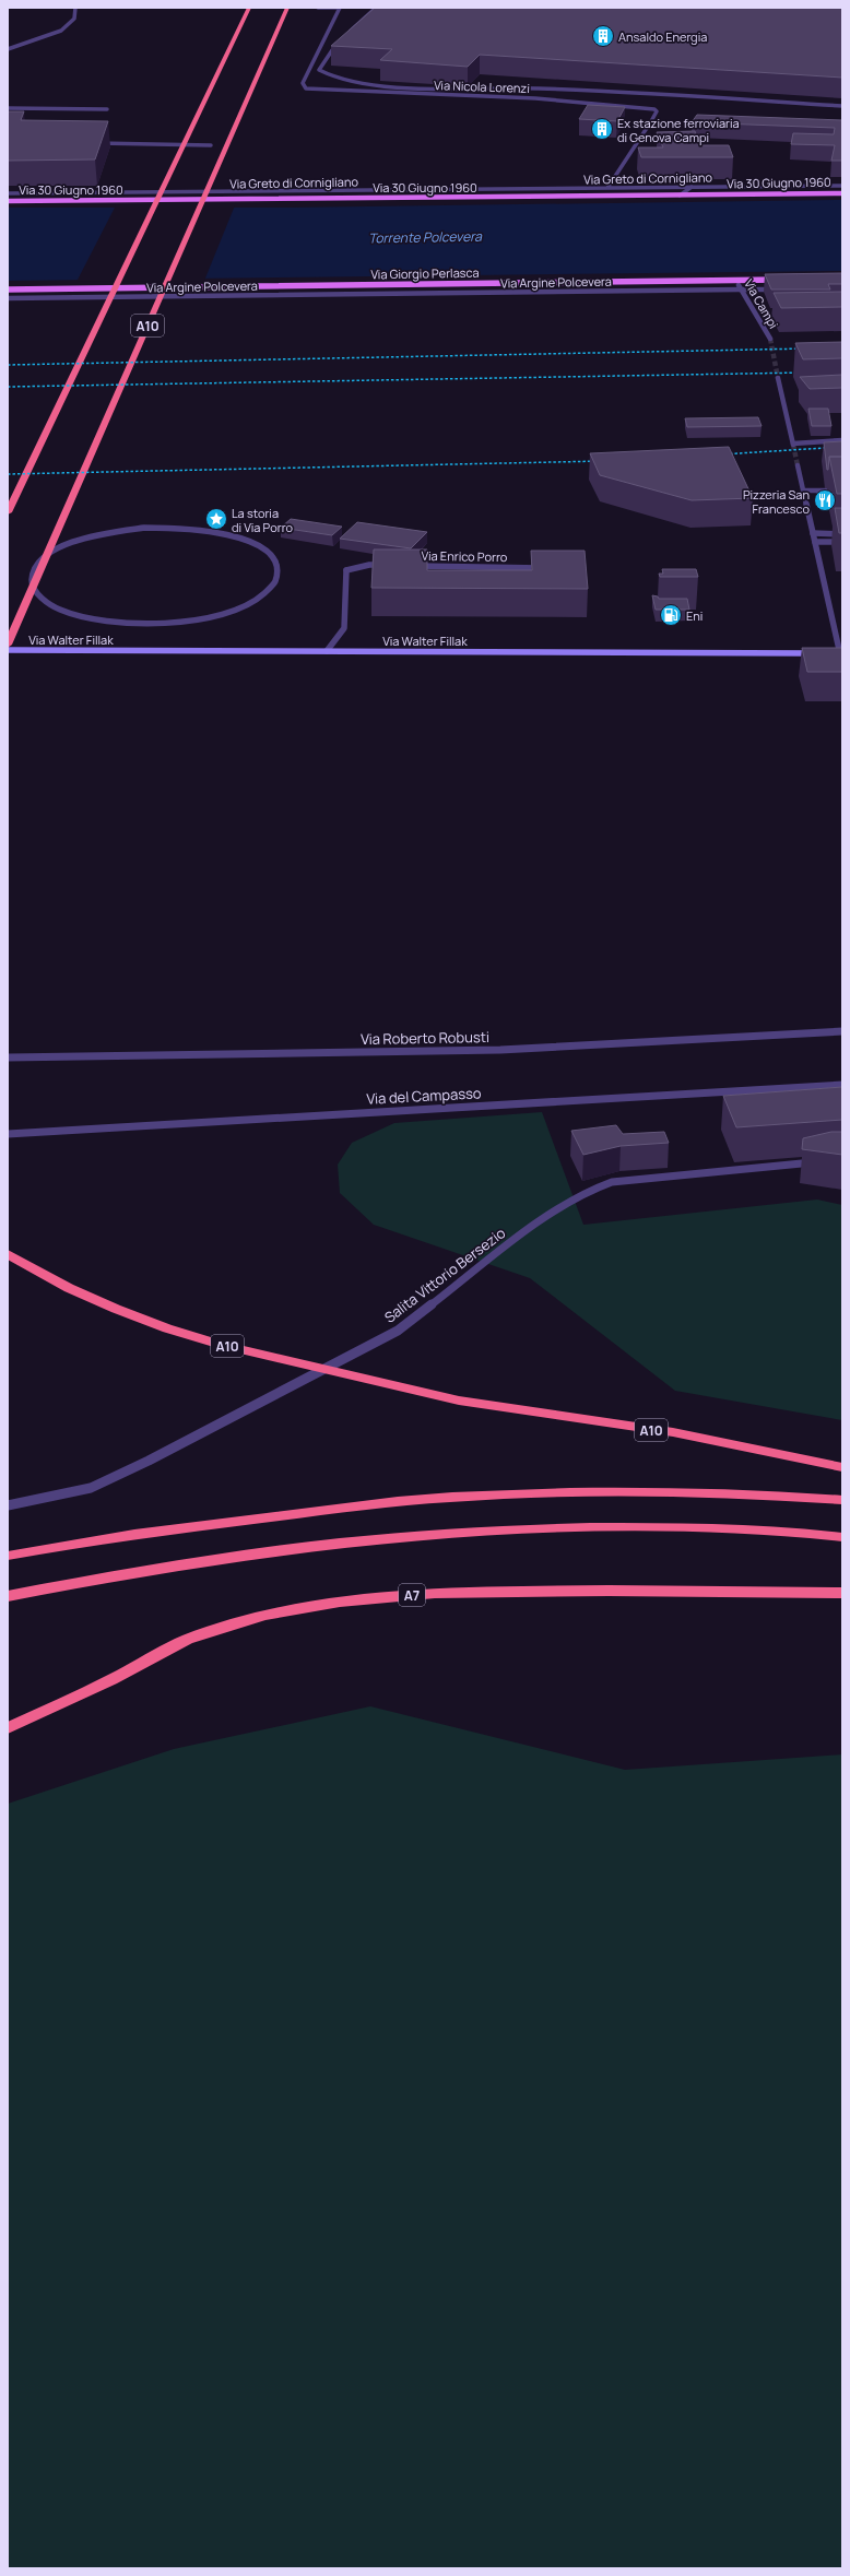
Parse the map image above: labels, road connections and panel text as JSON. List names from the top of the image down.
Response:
{
  "streets": {
    "highway": ["A10", "A7"],
    "main road": ["Via 30 Giugno 1960", "Via Giorgio Perlasca", "Via Walter Fillak"],
    "street": [
      "Via Nicola Lorenzi",
      "Via Greto di Cornigliano",
      "Via Argine Polcevera",
      "Via Campi",
      "Via Enrico Porro",
      "Via Roberto Robusti",
      "Via del Campasso",
      "Salita Vittorio Bersezio"
    ]
  },
  "crossings": [
    ["Via Nicola Lorenzi", "Via Greto di Cornigliano"],
    ["Via Giorgio Perlasca", "Via Campi"],
    ["Via Argine Polcevera", "Via Campi"]
  ],
  "water": ["Torrente Polcevera"],
  "places": {
    "building": ["Ansaldo Energia", "Ex stazione ferroviaria di Genova Campi"],
    "restaurant": ["Pizzeria San Francesco"],
    "place": ["La storia di Via Porro"],
    "fuel station": ["Eni"]
  }
}
